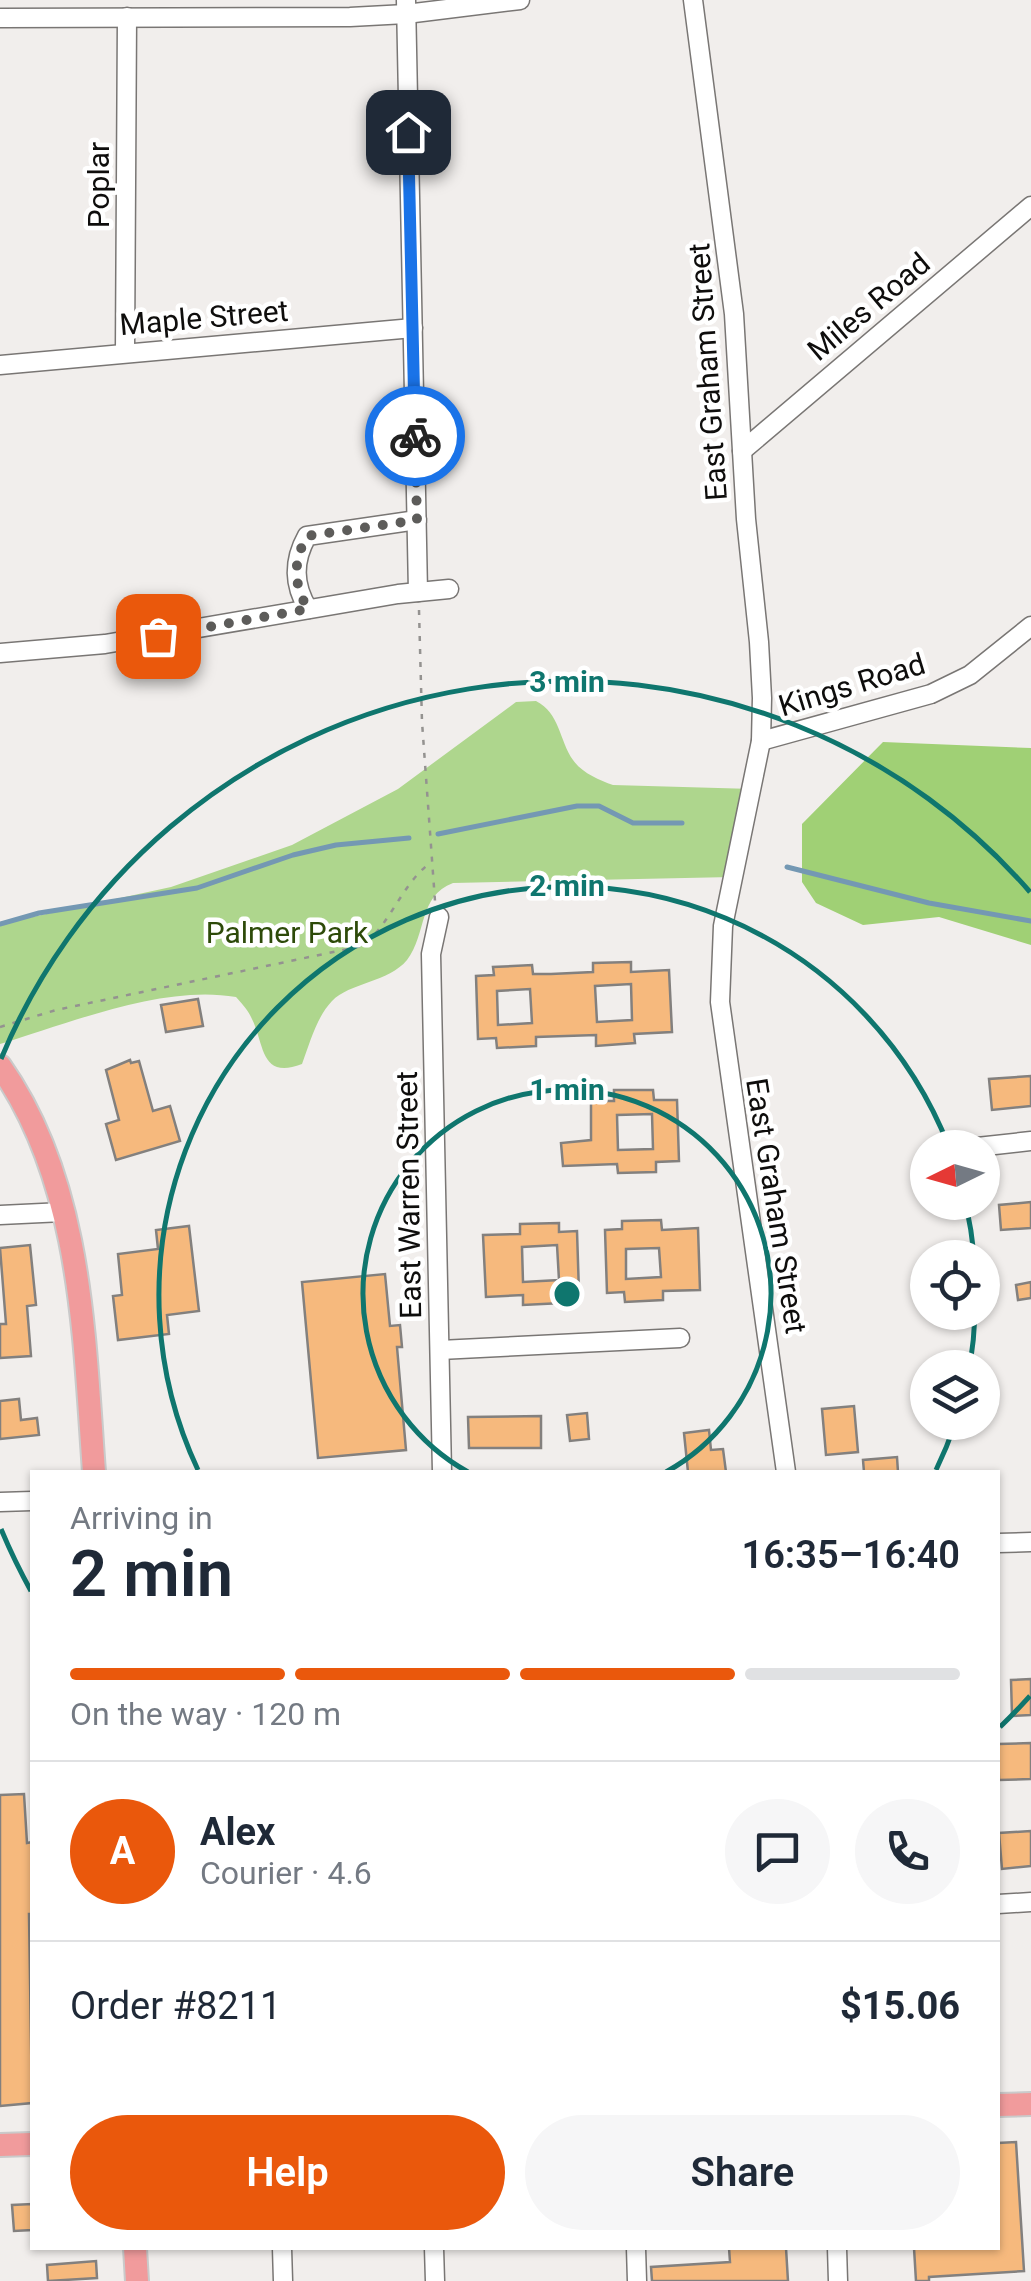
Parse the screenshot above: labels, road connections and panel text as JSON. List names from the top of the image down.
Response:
{
  "streets": {
    "street": [
      "Poplar",
      "Miles Road",
      "Maple Street",
      "East Graham Street",
      "Kings Road",
      "East Warren Street"
    ]
  },
  "crossings": [
    ["Poplar", "Maple Street"],
    ["Miles Road", "East Graham Street"],
    ["East Graham Street", "Kings Road"]
  ],
  "parks": ["Palmer Park"],
  "north": "left",
  "page": {
    "heading": ["2 min", "Arriving in", "16:35–16:40"],
    "panel": [
      "Alex",
      "Courier · 4.6",
      "Order #8211",
      "$15.06"
    ],
    "bar": "On the way · 120 m",
    "round": "A",
    "buttons": ["Help", "Share"]
  },
  "rings": ["3 min", "2 min", "1 min"]
}
